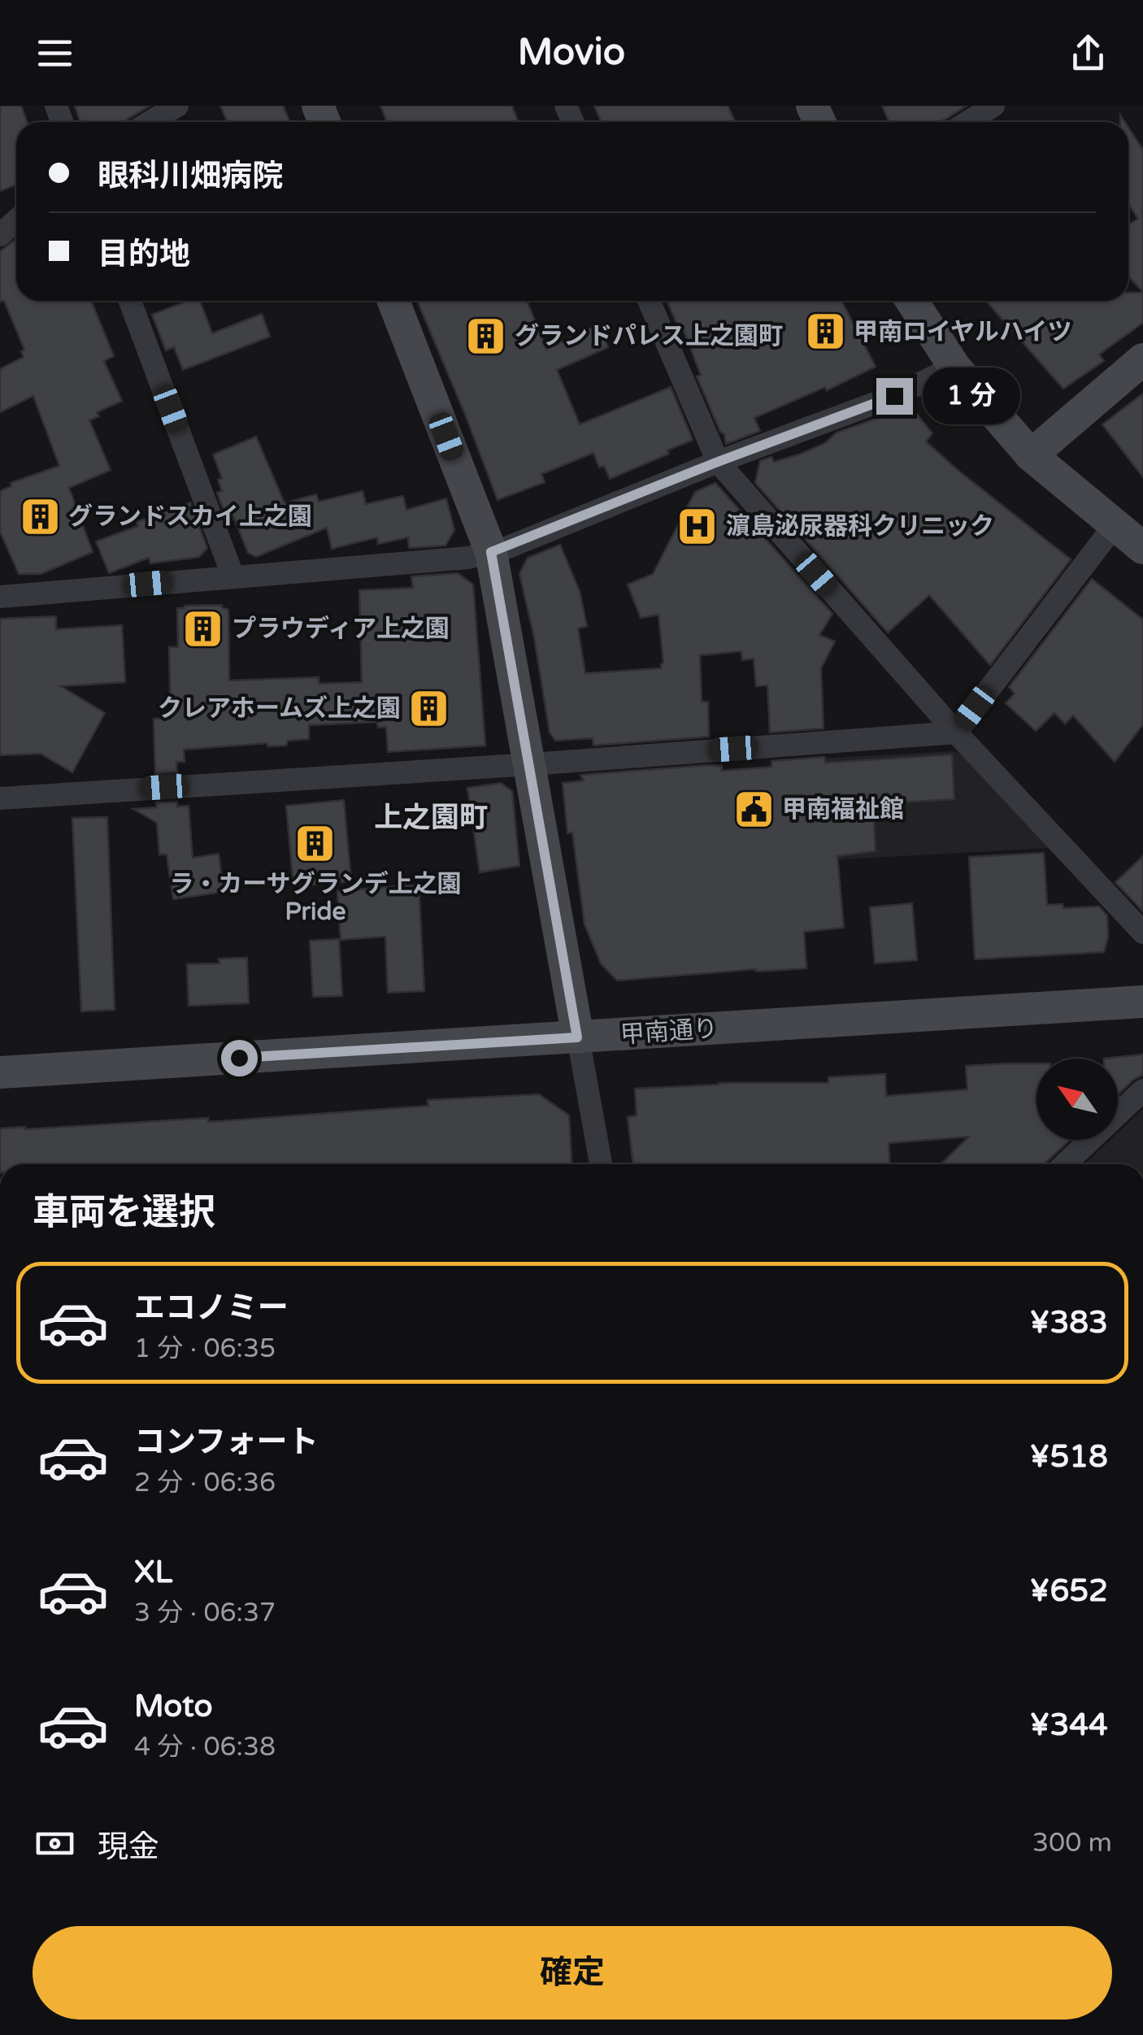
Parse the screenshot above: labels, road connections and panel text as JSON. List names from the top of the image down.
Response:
{
  "streets": {
    "street": ["甲南通り"]
  },
  "districts": ["上之園町"],
  "places": {
    "building": [
      "甲南ロイヤルハイツ",
      "グランドパレス上之園町",
      "グランドスカイ上之園",
      "プラウディア上之園",
      "クレアホームズ上之園",
      "ラ・カーサグランデ上之園 Pride"
    ],
    "hospital": ["濵島泌尿器科クリニック"],
    "public building": ["甲南福祉館"]
  },
  "north": "top left",
  "page": {
    "header": "Movio",
    "banner": ["眼科川畑病院", "目的地"],
    "bubble": "1 分",
    "heading": "車両を選択",
    "list": [
      {
        "name": "エコノミー",
        "note": "1 分 · 06:35",
        "value": "¥383"
      },
      {
        "name": "コンフォート",
        "note": "2 分 · 06:36",
        "value": "¥518"
      },
      {
        "name": "XL",
        "note": "3 分 · 06:37",
        "value": "¥652"
      },
      {
        "name": "Moto",
        "note": "4 分 · 06:38",
        "value": "¥344"
      }
    ],
    "pay": ["現金", "300 m"],
    "buttons": "確定"
  }
}
